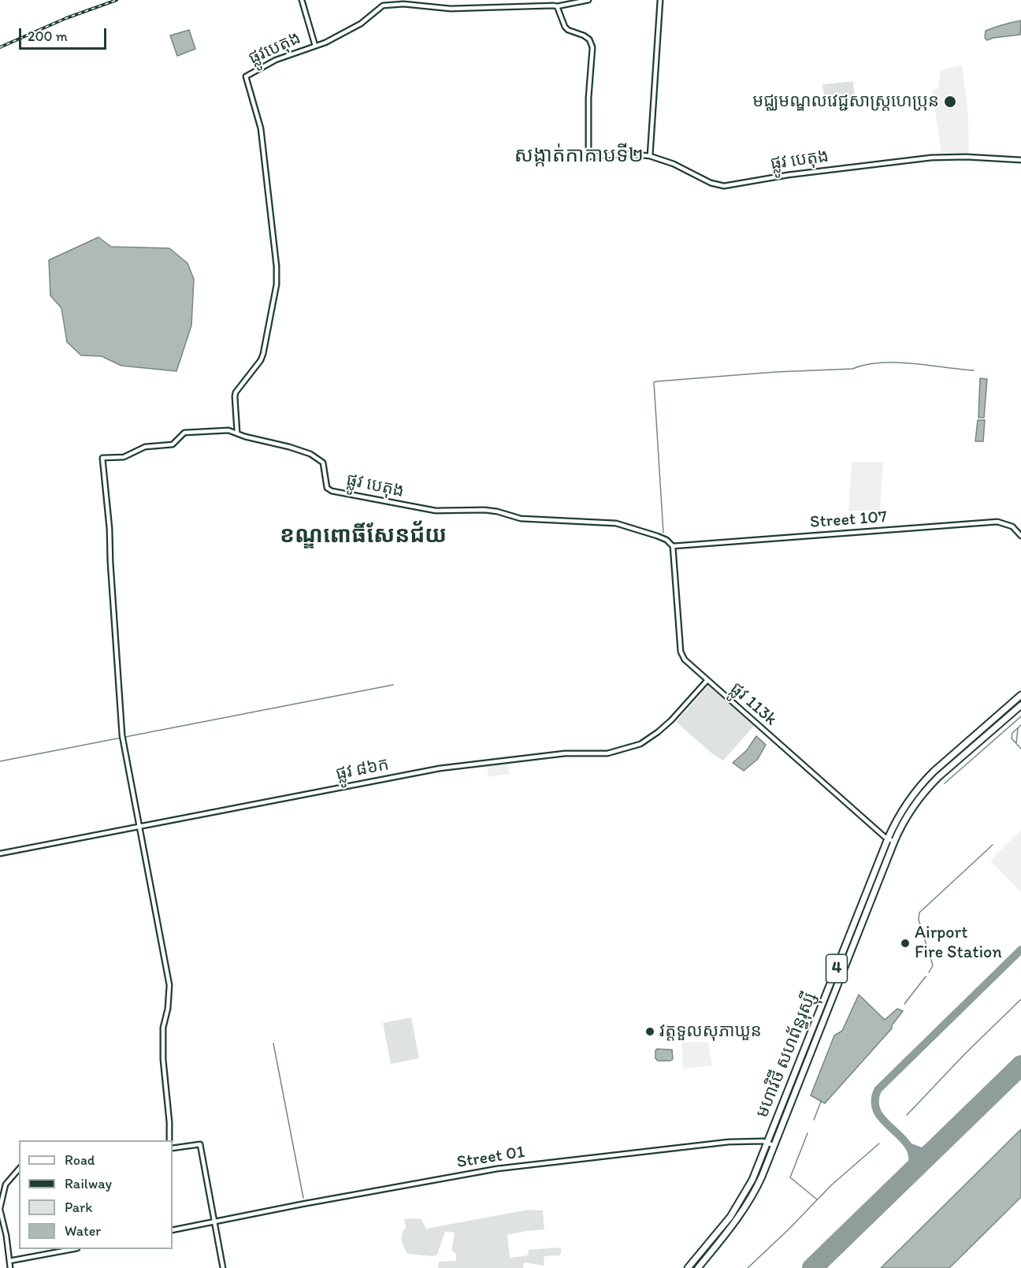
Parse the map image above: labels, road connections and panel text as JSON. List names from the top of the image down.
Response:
{
  "streets": {
    "highway": ["4", "មហាវិថី សហព័ន្ធរុស្ស៊ី"],
    "street": [
      "ផ្លូវបេតុង",
      "ផ្លូវ បេតុង",
      "Street 107",
      "ផ្លូវ 113k",
      "ផ្លូវ ៨៦ក",
      "Street 01"
    ]
  },
  "crossings": [
    ["ផ្លូវបេតុង", "ផ្លូវ បេតុង"],
    ["ផ្លូវ បេតុង", "Street 107"],
    ["ផ្លូវ បេតុង", "ផ្លូវ 113k"],
    ["ផ្លូវ បេតុង", "ផ្លូវ ៨៦ក"],
    ["Street 107", "ផ្លូវ 113k"],
    ["ផ្លូវ 113k", "ផ្លូវ ៨៦ក"],
    ["ផ្លូវ 113k", "មហាវិថី សហព័ន្ធរុស្ស៊ី"],
    ["មហាវិថី សហព័ន្ធរុស្ស៊ី", "Street 01"]
  ],
  "districts": ["សង្កាត់កាកាបទី២", "ខណ្ឌពោធិ៍សែនជ័យ"],
  "places": ["មជ្ឈមណ្ឌលវេជ្ជសាស្ត្រហេប្រុន", "Airport Fire Station", "វត្តទួលសុភាឃួន"],
  "legend": [
    "Road",
    "Railway",
    "Park",
    "Water"
  ],
  "scale_bar": "200 m"
}
